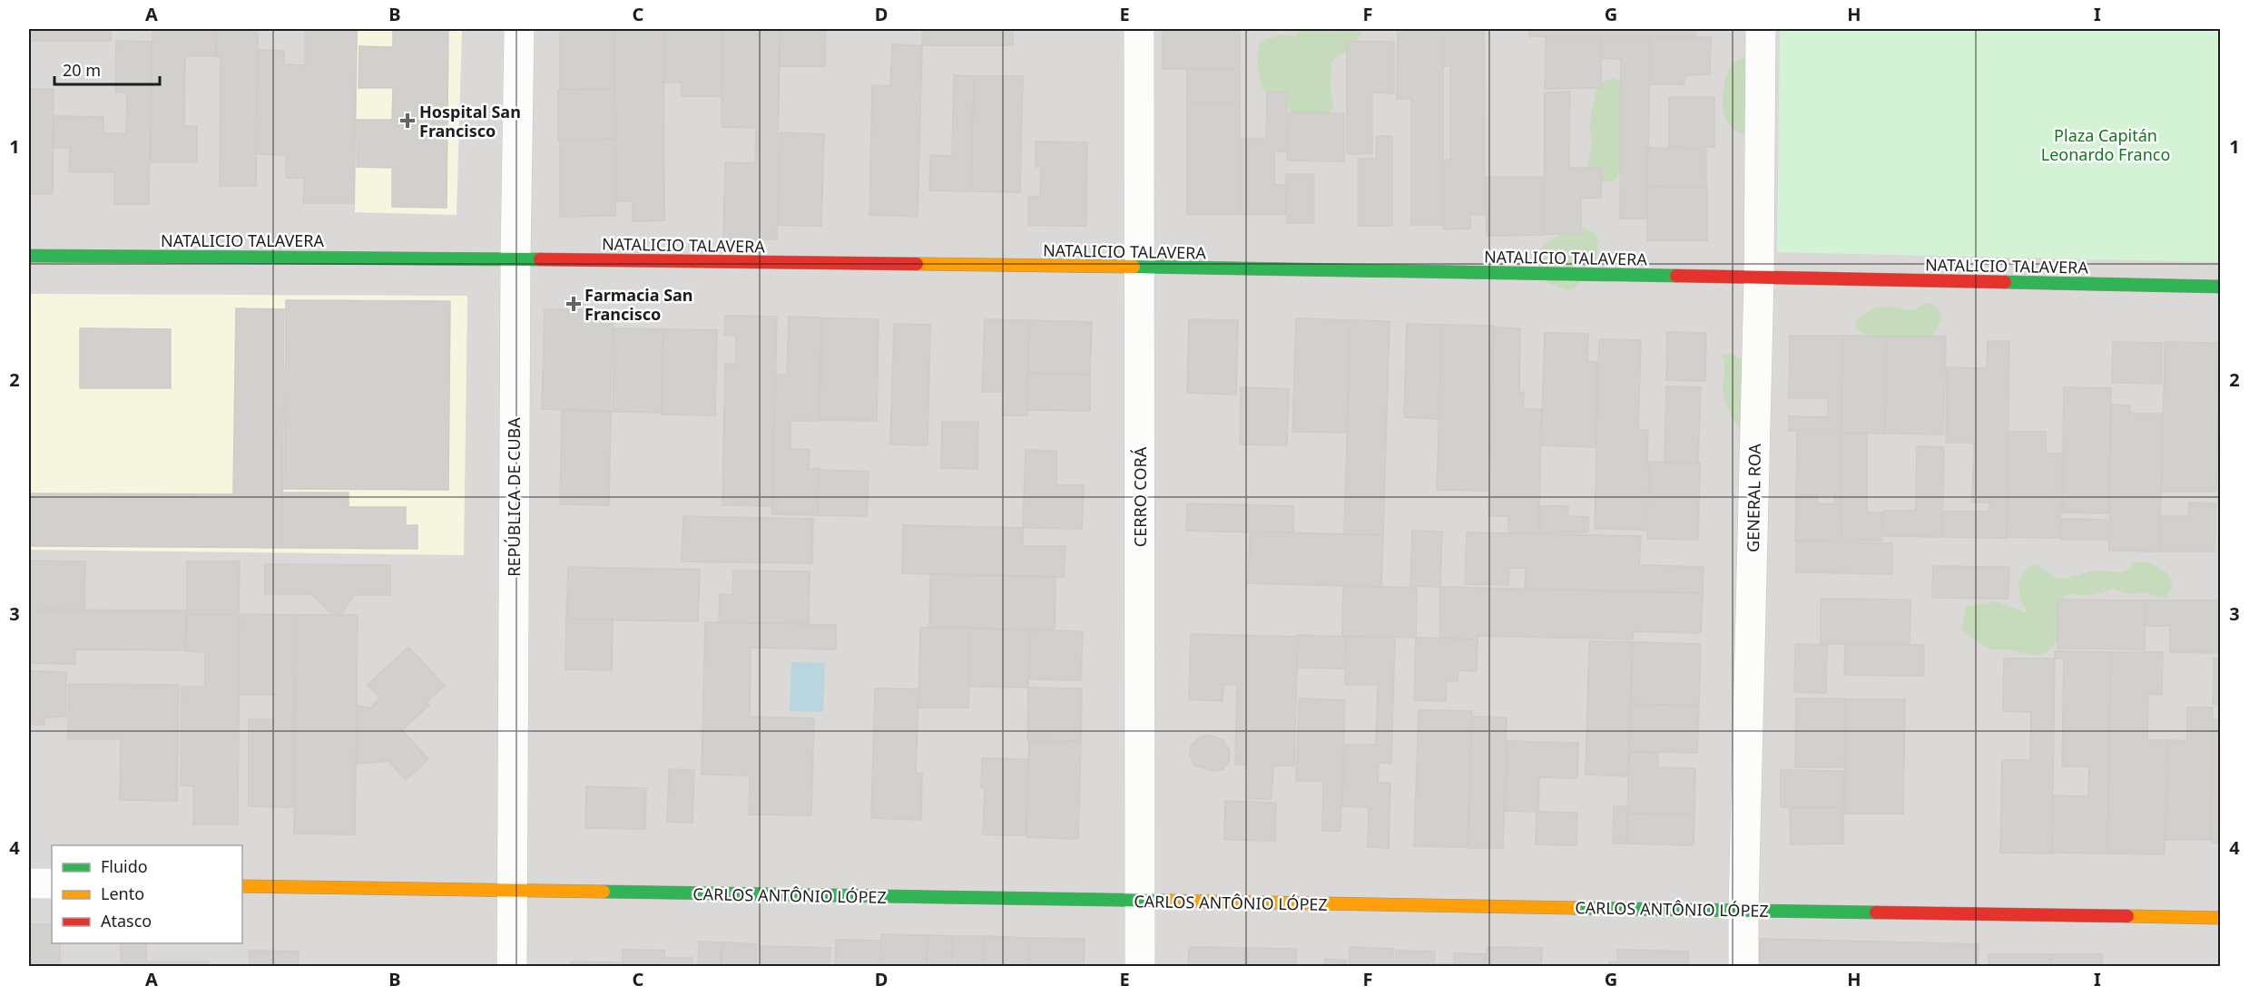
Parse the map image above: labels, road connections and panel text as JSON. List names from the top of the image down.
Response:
{
  "streets": {
    "street": [
      "NATALICIO TALAVERA",
      "REPÚBLICA DE CUBA",
      "CERRO CORÁ",
      "GENERAL ROA",
      "CARLOS ANTÔNIO LÓPEZ"
    ]
  },
  "crossings": [
    ["NATALICIO TALAVERA", "REPÚBLICA DE CUBA"],
    ["NATALICIO TALAVERA", "CERRO CORÁ"],
    ["NATALICIO TALAVERA", "GENERAL ROA"],
    ["REPÚBLICA DE CUBA", "CARLOS ANTÔNIO LÓPEZ"],
    ["CERRO CORÁ", "CARLOS ANTÔNIO LÓPEZ"],
    ["GENERAL ROA", "CARLOS ANTÔNIO LÓPEZ"]
  ],
  "parks": ["Plaza Capitán Leonardo Franco"],
  "places": {
    "health": ["Hospital San Francisco", "Farmacia San Francisco"]
  },
  "legend": ["Fluido", "Lento", "Atasco"],
  "scale_bar": "20 m",
  "grid": {
    "columns": [
      "A",
      "B",
      "C",
      "D",
      "E",
      "F",
      "G",
      "H",
      "I"
    ],
    "rows": [
      "1",
      "2",
      "3",
      "4"
    ]
  }
}
